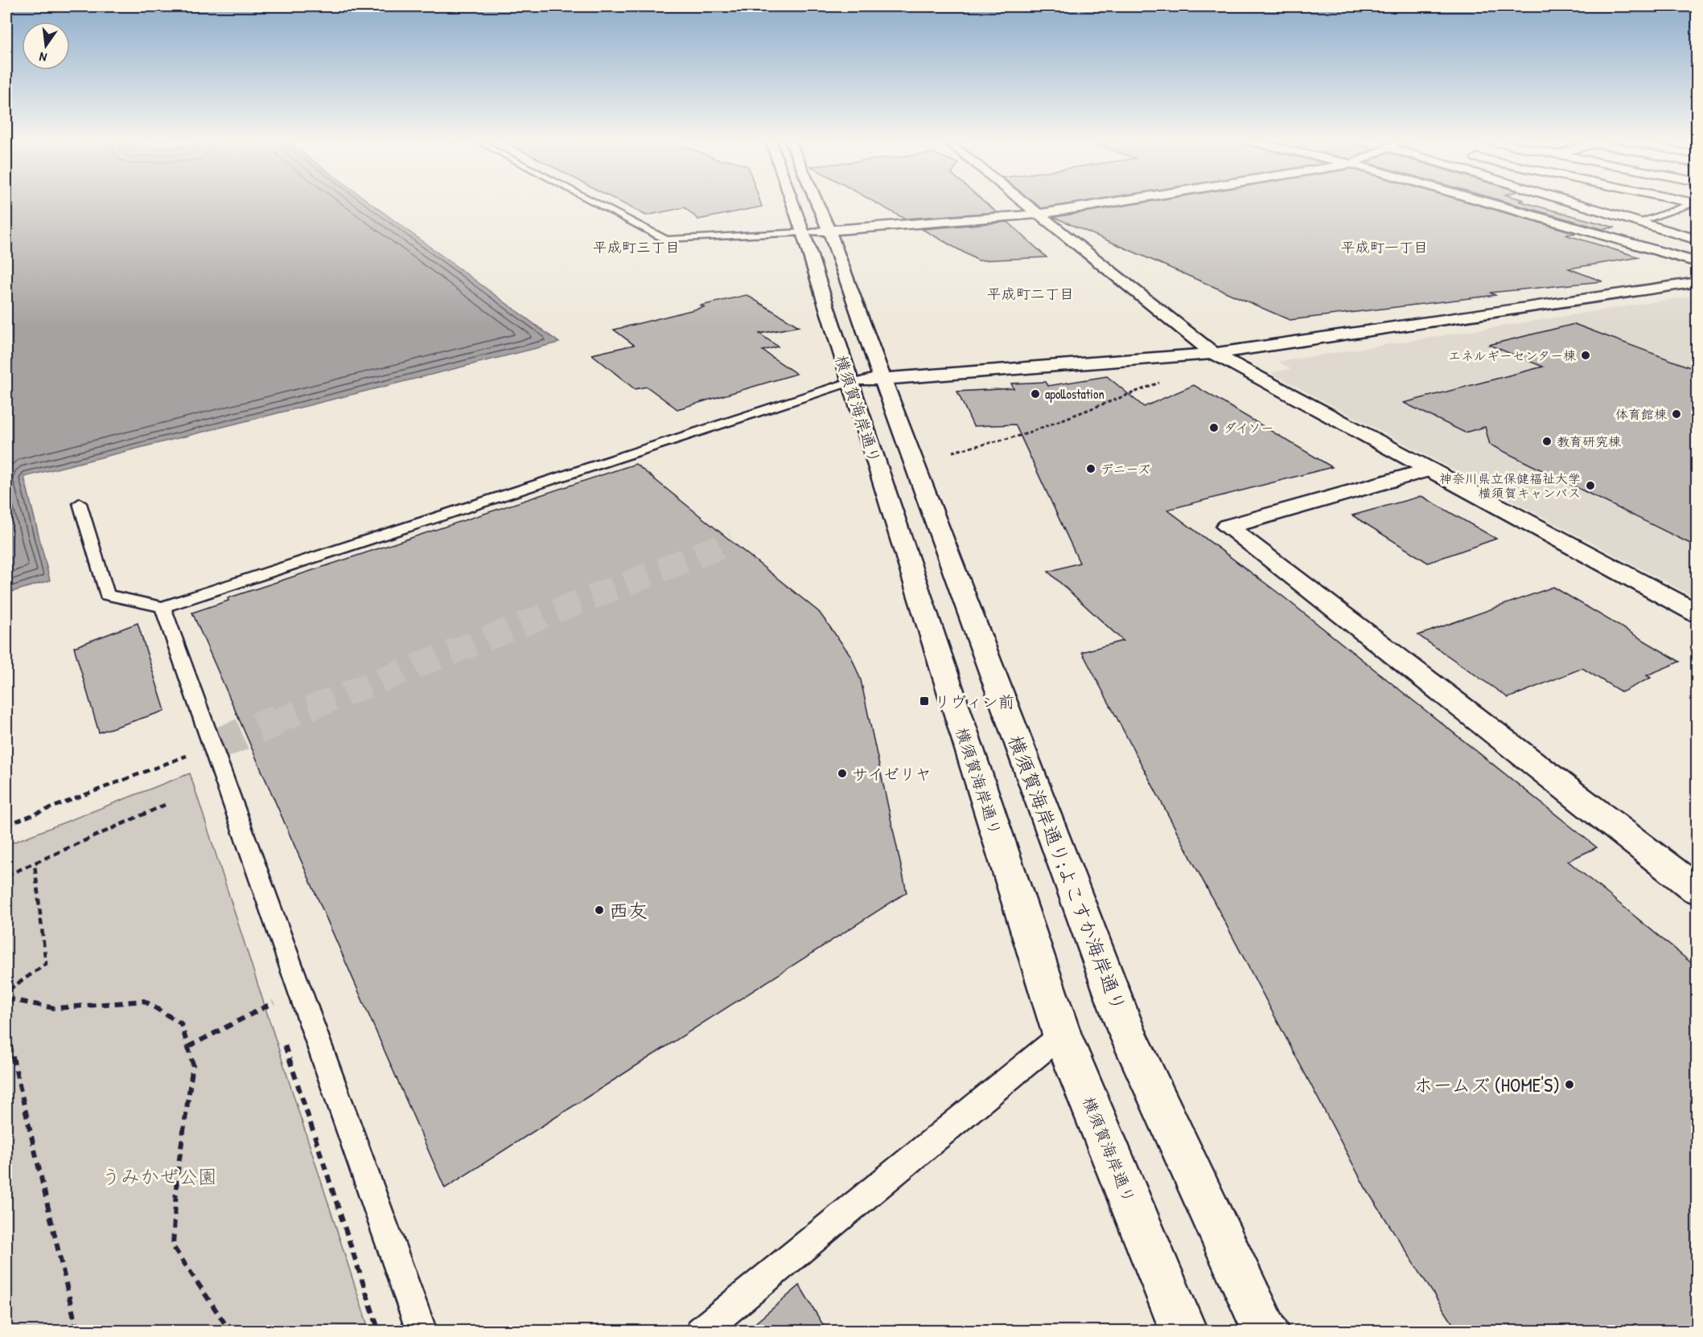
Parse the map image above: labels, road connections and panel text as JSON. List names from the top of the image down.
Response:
{
  "streets": {
    "main road": ["横須賀海岸通り", "横須賀海岸通り;よこすか海岸通り"]
  },
  "crossings": [
    ["横須賀海岸通り", "横須賀海岸通り;よこすか海岸通り"]
  ],
  "districts": ["平成町三丁目", "平成町一丁目", "平成町二丁目"],
  "parks": ["うみかぜ公園"],
  "places": {
    "other": [
      "エネルギーセンター棟",
      "apollostation",
      "体育館棟",
      "ダイソー",
      "教育研究棟",
      "デニーズ",
      "神奈川県立保健福祉大学 横須賀キャンパス",
      "サイゼリヤ",
      "西友",
      "ホームズ (HOME'S)"
    ],
    "transit": ["リヴィン前"]
  },
  "north": "bottom"
}
